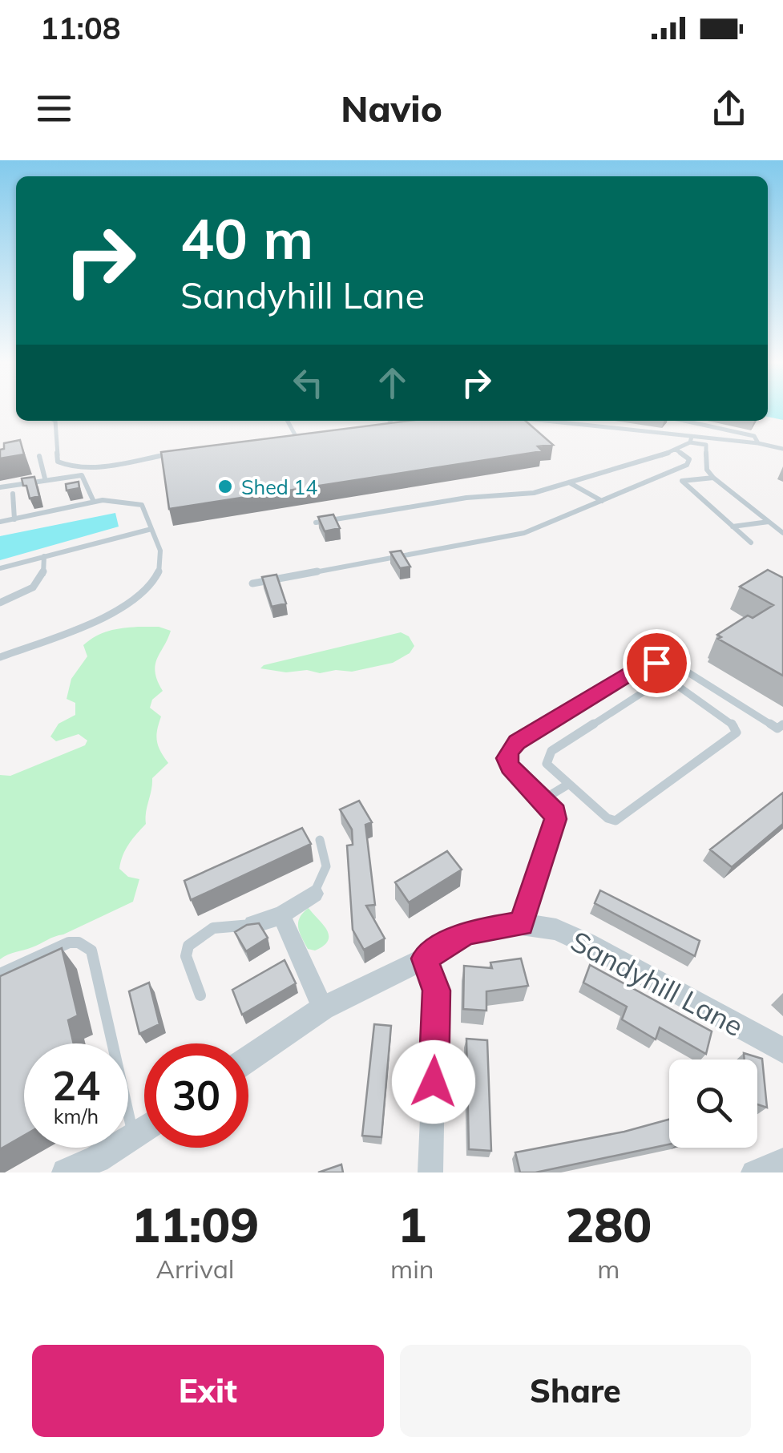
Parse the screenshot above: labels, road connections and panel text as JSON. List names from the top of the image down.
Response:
{
  "streets": {
    "street": ["Sandyhill Lane"]
  },
  "places": ["Shed 14"],
  "page": {
    "status": "11:08",
    "header": "Navio",
    "turn": ["40 m", "Sandyhill Lane"],
    "speed": "24 km/h",
    "limit": "30",
    "eta": [
      "11:09",
      "Arrival",
      "1",
      "min",
      "280",
      "m"
    ],
    "buttons": ["Exit", "Share"]
  }
}
